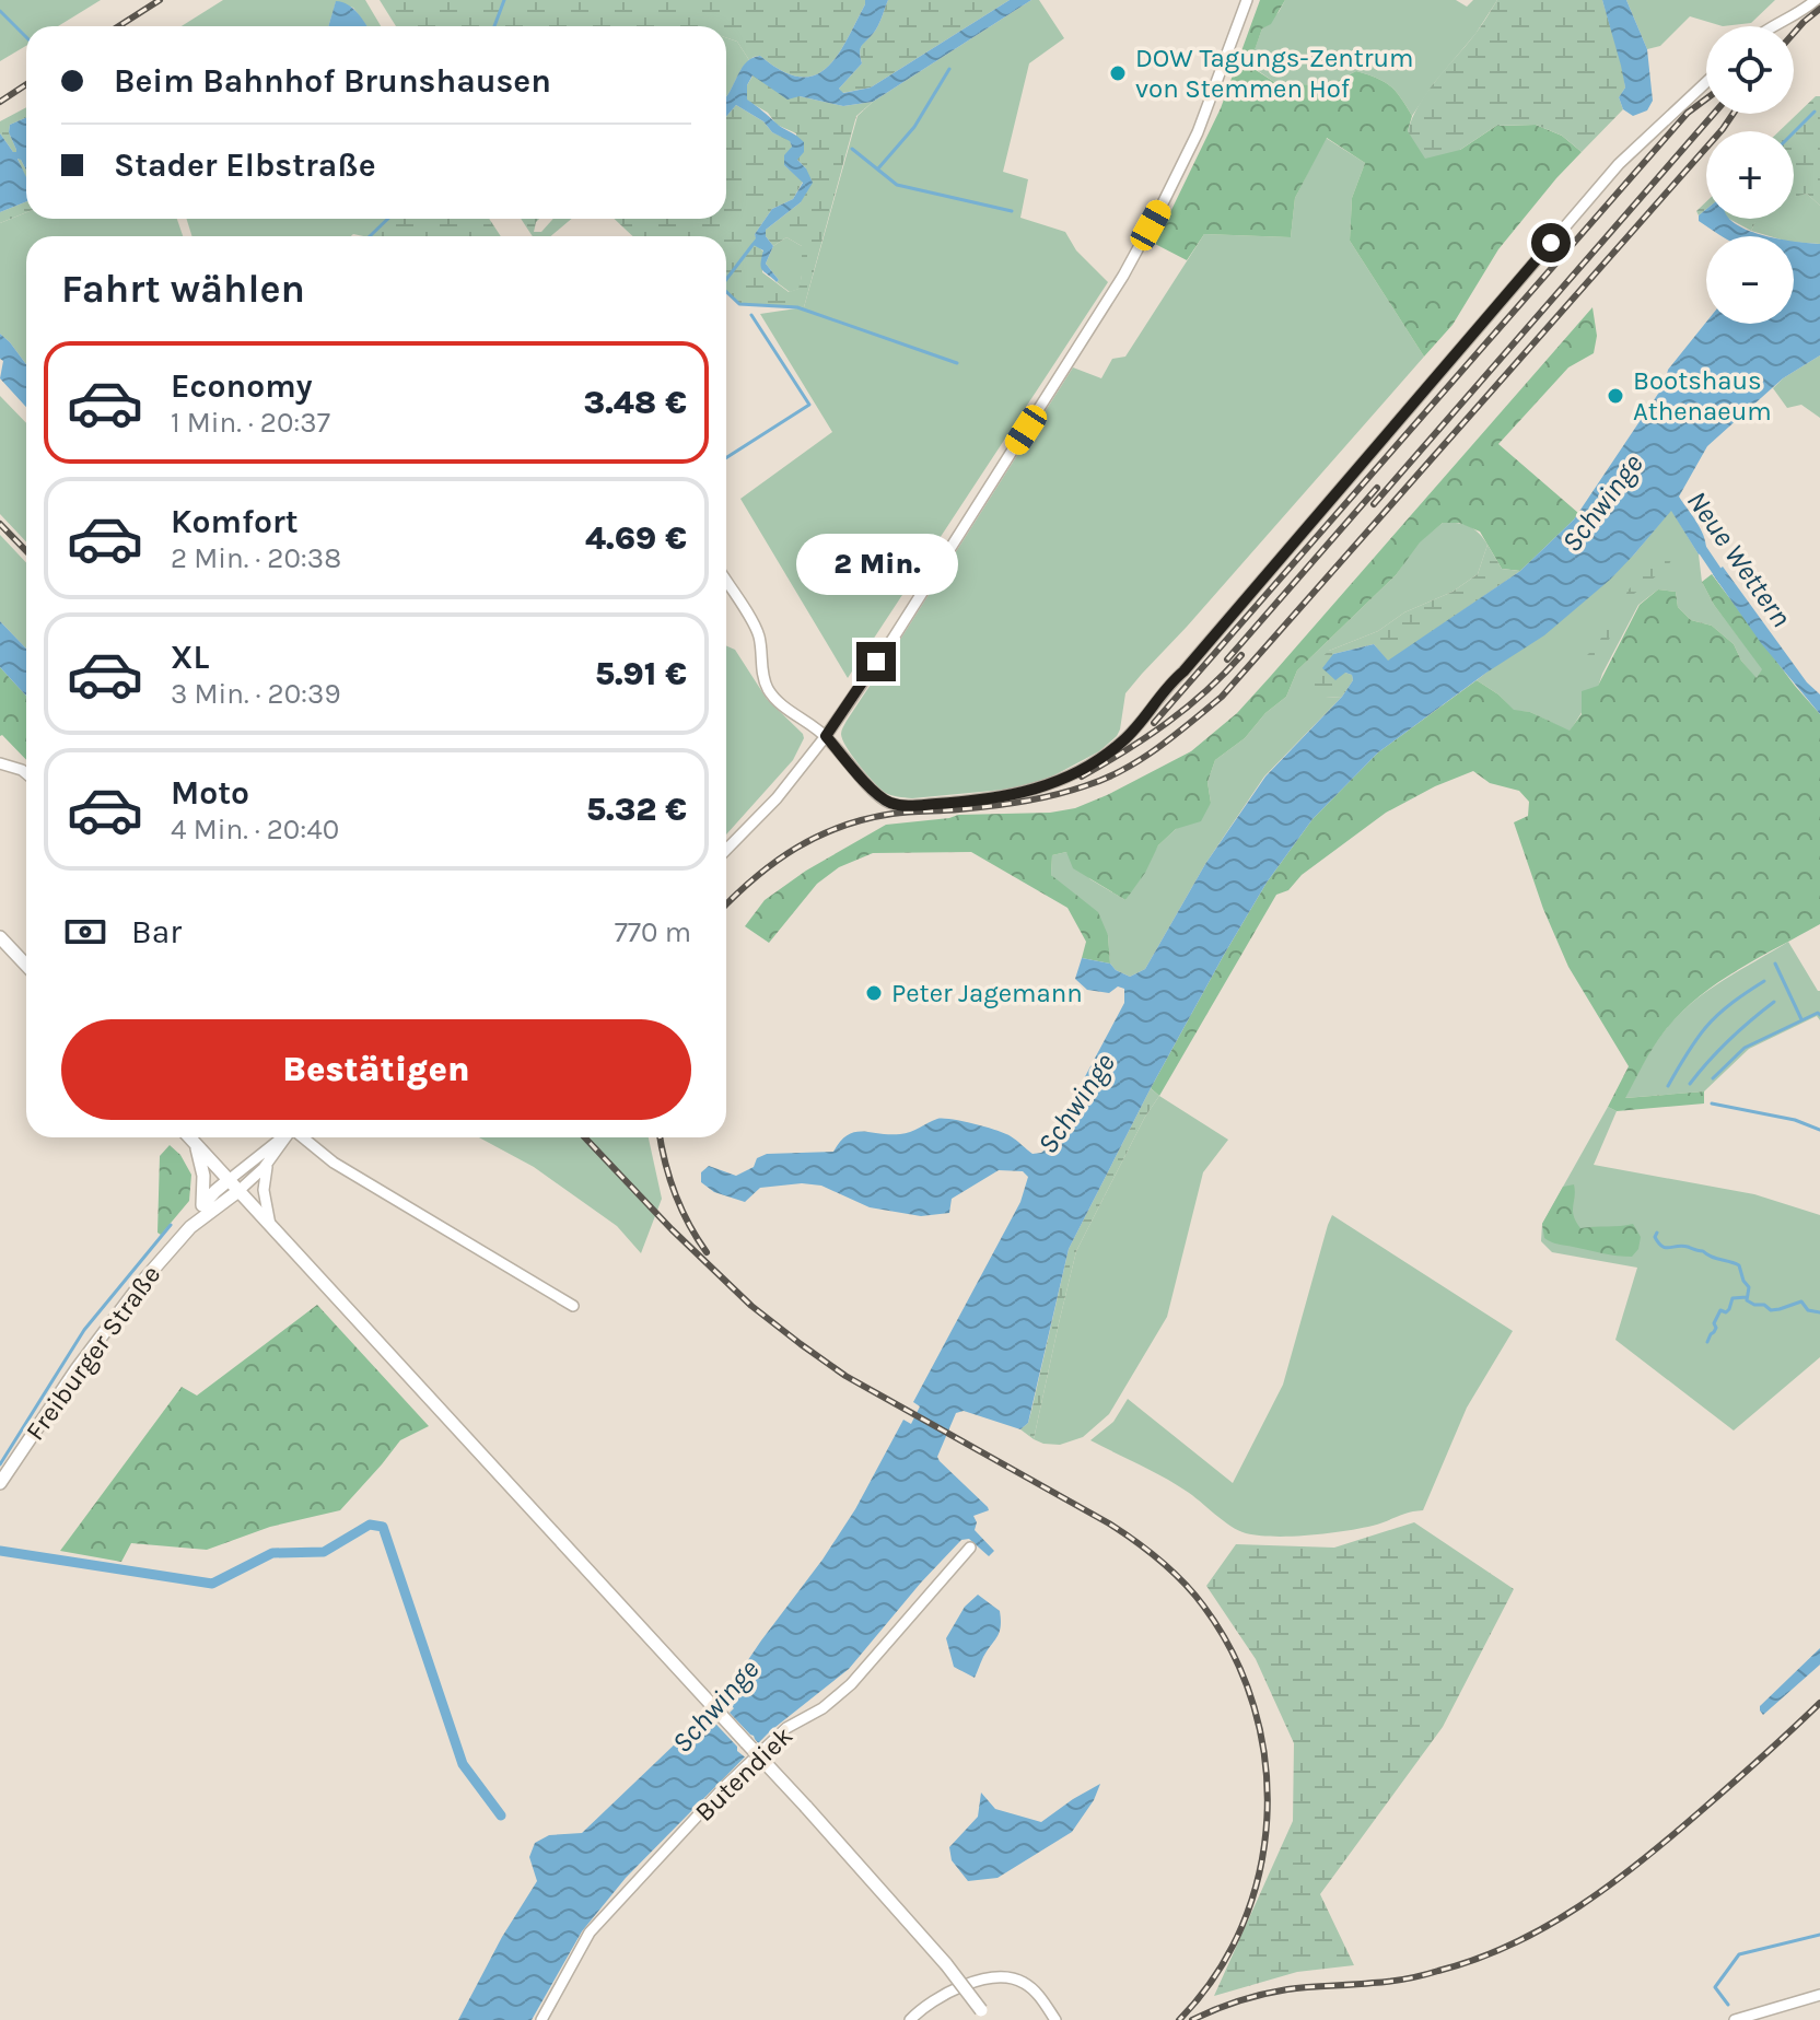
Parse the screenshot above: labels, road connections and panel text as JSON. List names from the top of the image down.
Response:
{
  "streets": {
    "main road": ["Freiburger Straße"],
    "street": ["Butendiek"]
  },
  "water": ["Schwinge", "Neue Wettern"],
  "places": ["DOW Tagungs-Zentrum von Stemmen Hof", "Bootshaus Athenaeum", "Peter Jagemann"],
  "page": {
    "map_buttons": ["+", "−"],
    "banner": ["Beim Bahnhof Brunshausen", "Stader Elbstraße"],
    "heading": "Fahrt wählen",
    "list": [
      {
        "name": "Economy",
        "note": "1 Min. · 20:37",
        "value": "3.48 €"
      },
      {
        "name": "Komfort",
        "note": "2 Min. · 20:38",
        "value": "4.69 €"
      },
      {
        "name": "XL",
        "note": "3 Min. · 20:39",
        "value": "5.91 €"
      },
      {
        "name": "Moto",
        "note": "4 Min. · 20:40",
        "value": "5.32 €"
      }
    ],
    "bubble": "2 Min.",
    "pay": ["Bar", "770 m"],
    "buttons": "Bestätigen"
  }
}
